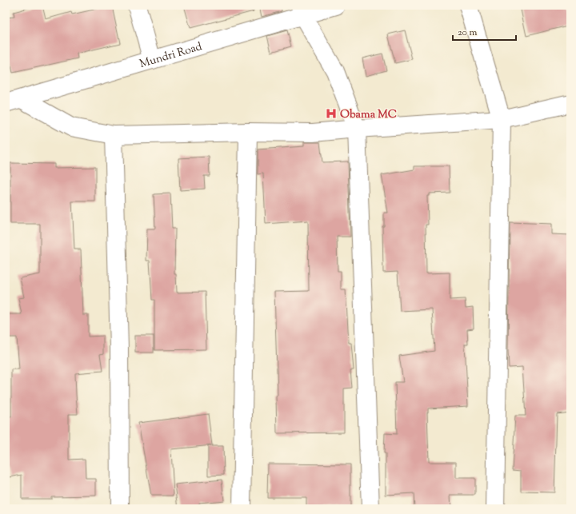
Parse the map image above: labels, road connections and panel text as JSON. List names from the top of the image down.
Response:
{
  "streets": {
    "street": ["Mundri Road"]
  },
  "places": {
    "hospital": ["Obama MC"]
  },
  "scale_bar": "20 m"
}
